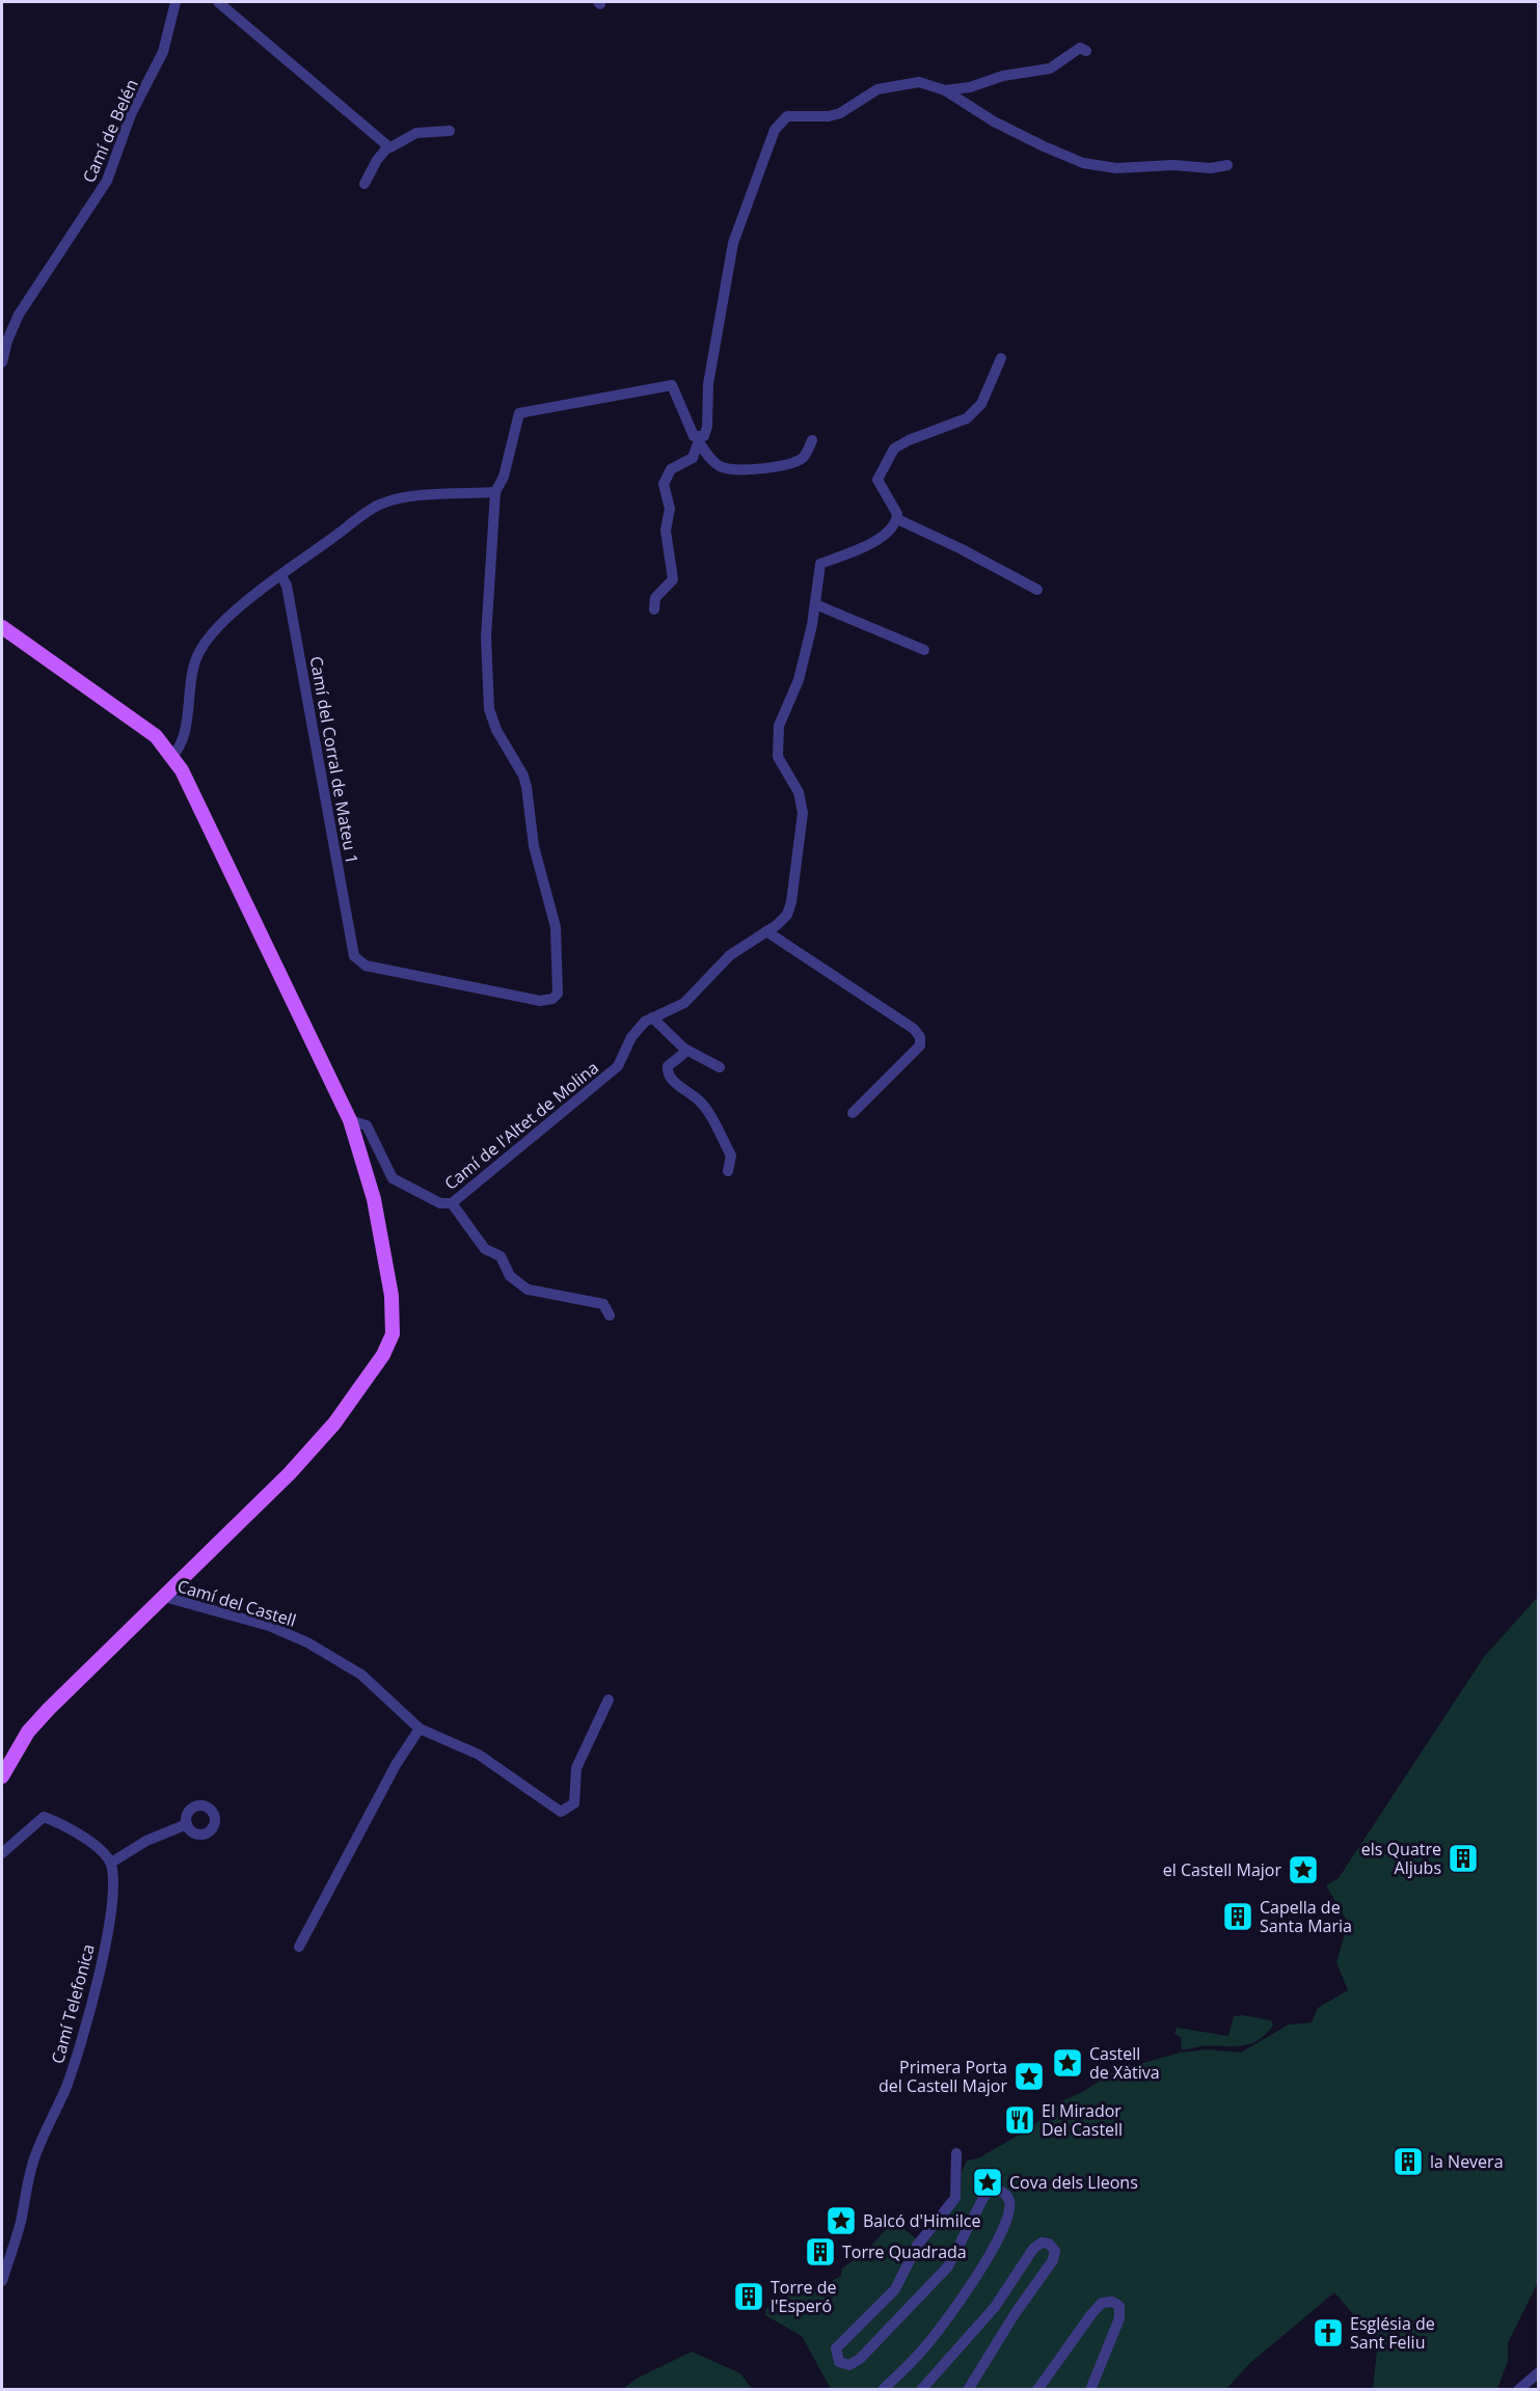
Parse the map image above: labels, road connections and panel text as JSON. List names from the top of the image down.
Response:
{
  "streets": {
    "street": [
      "Camí de Belén",
      "Camí del Corral de Mateu 1",
      "Camí de l'Altet de Molina",
      "Camí del Castell",
      "Camí Telefonica"
    ]
  },
  "places": {
    "building": [
      "els Quatre Aljubs",
      "Capella de Santa Maria",
      "la Nevera",
      "Torre Quadrada",
      "Torre de l'Esperó"
    ],
    "place": [
      "el Castell Major",
      "Castell de Xàtiva",
      "Primera Porta del Castell Major",
      "Cova dels Lleons",
      "Balcó d'Himilce"
    ],
    "restaurant": ["El Mirador Del Castell"],
    "church": ["Església de Sant Feliu"]
  }
}
